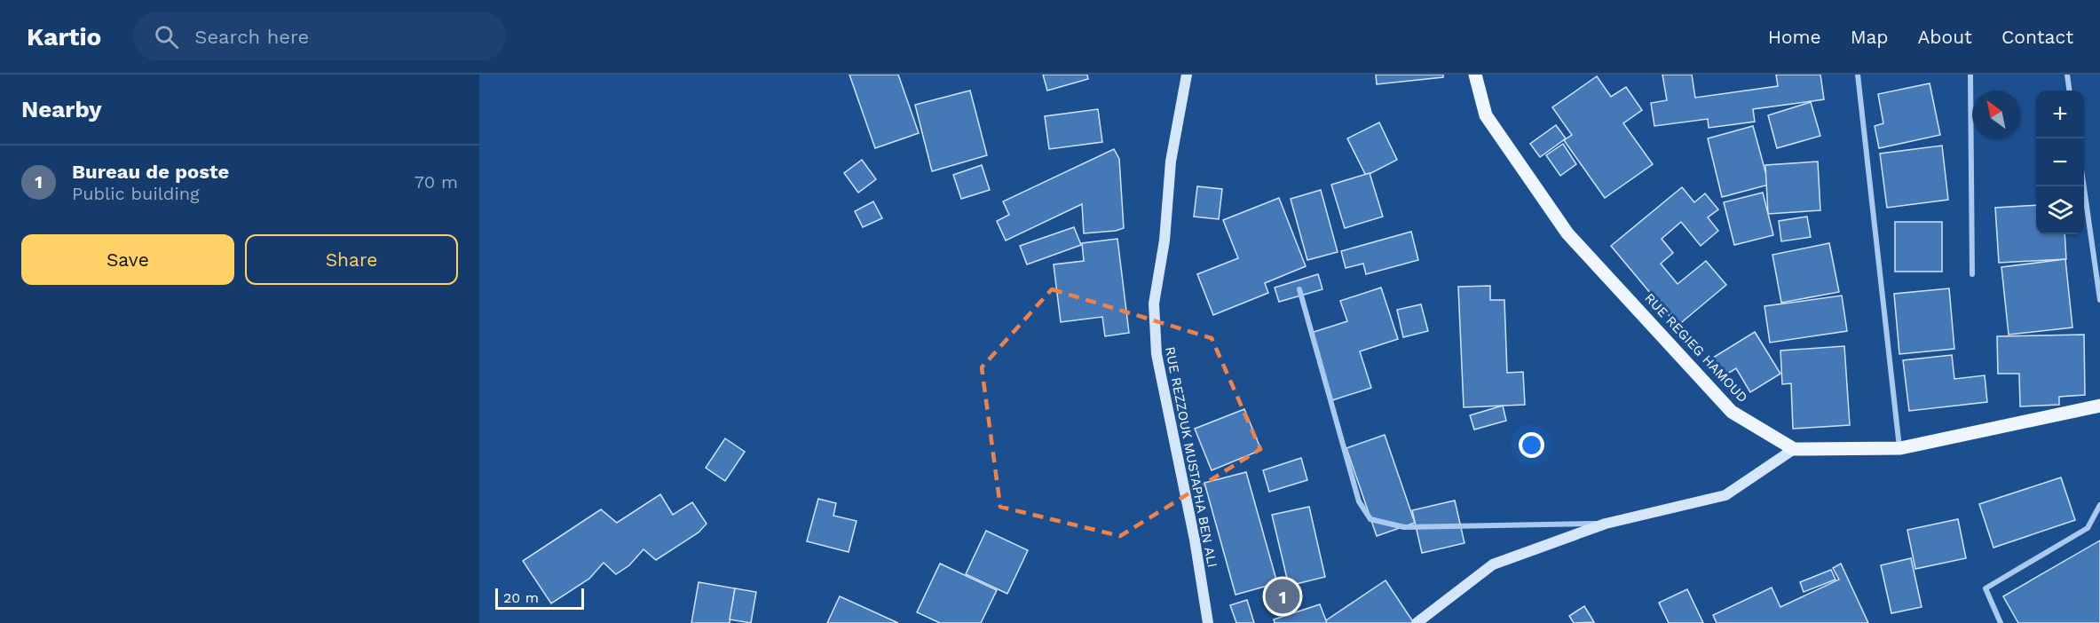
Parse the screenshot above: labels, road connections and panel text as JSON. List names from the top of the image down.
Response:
{
  "streets": {
    "main road": ["RUE REGIEG HAMOUD", "RUE REZZOUK MUSTAPHA BEN ALI"]
  },
  "scale_bar": "20 m",
  "north": "top left",
  "page": {
    "header": "Kartio",
    "search": "Search here",
    "nav": [
      "Home",
      "Map",
      "About",
      "Contact"
    ],
    "heading": "Nearby",
    "map_buttons": ["+", "−"],
    "list": [
      {
        "mark": "1",
        "name": "Bureau de poste",
        "note": "Public building",
        "value": "70 m"
      }
    ],
    "buttons": ["Save", "Share"],
    "pins": "1",
    "scale": "20 m"
  }
}
